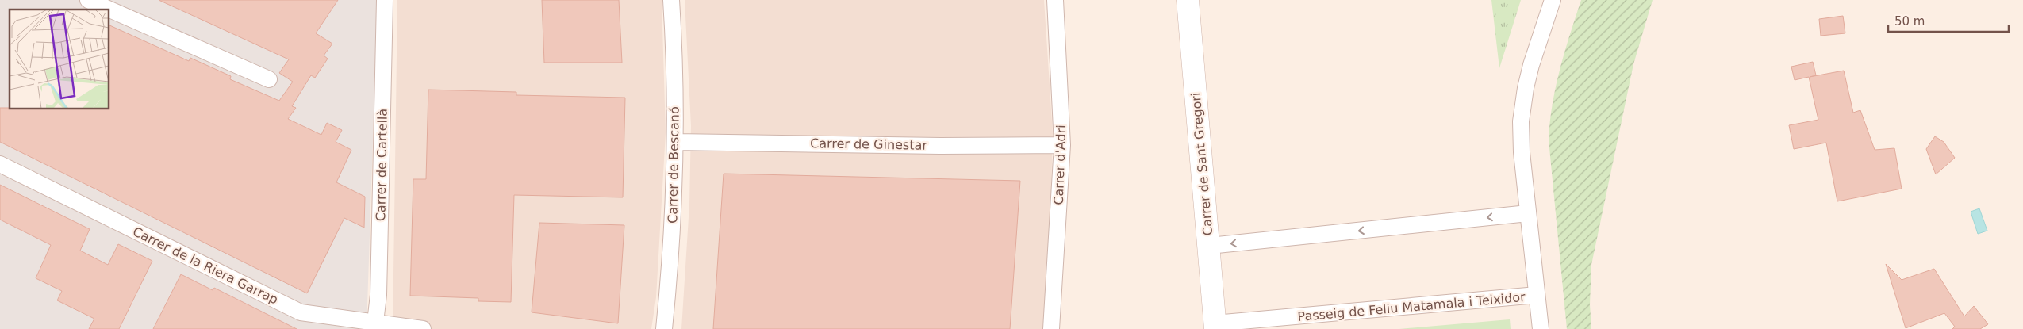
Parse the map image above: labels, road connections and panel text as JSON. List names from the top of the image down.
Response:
{
  "streets": {
    "main road": ["Carrer de Sant Gregori"],
    "street": [
      "Carrer de Ginestar",
      "Carrer de Cartellà",
      "Carrer de Bescanó",
      "Carrer d'Adri",
      "Carrer de la Riera Garrap",
      "Passeig de Feliu Matamala i Teixidor"
    ]
  },
  "crossings": [
    ["Carrer de Ginestar", "Carrer de Bescanó"],
    ["Carrer de Ginestar", "Carrer d'Adri"],
    ["Carrer de Sant Gregori", "Passeig de Feliu Matamala i Teixidor"],
    ["Carrer de Cartellà", "Carrer de la Riera Garrap"]
  ],
  "scale_bar": "50 m"
}
